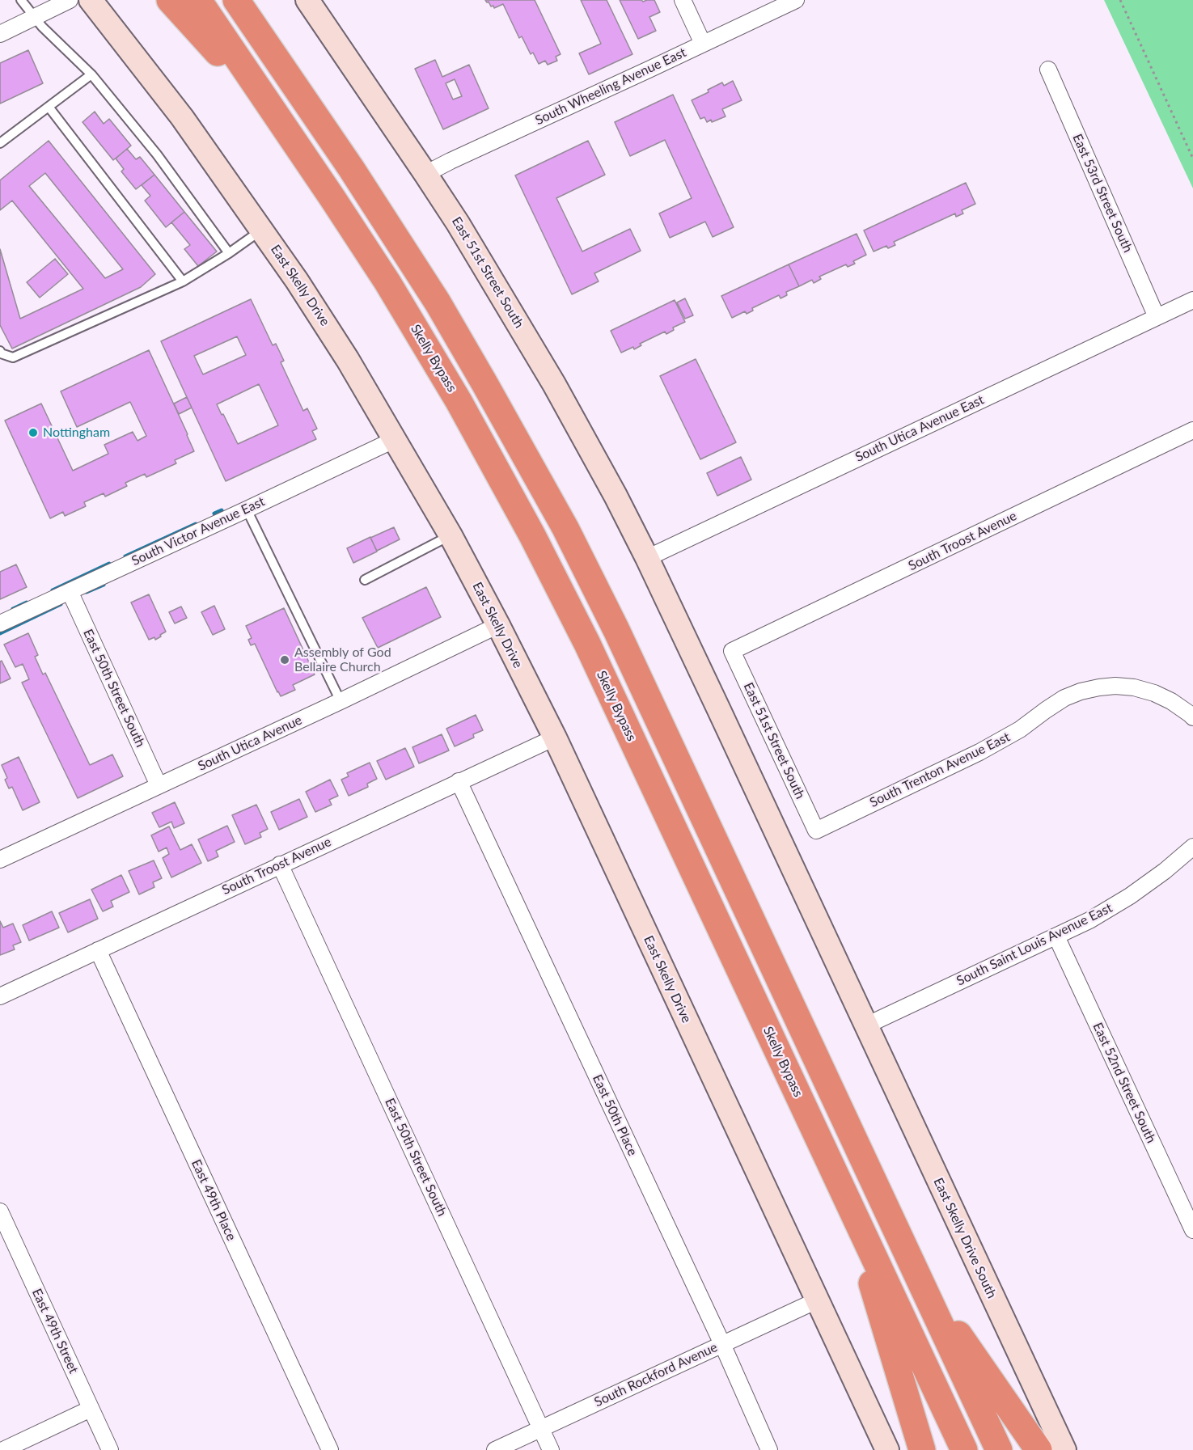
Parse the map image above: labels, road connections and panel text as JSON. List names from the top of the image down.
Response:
{
  "streets": {
    "highway": ["Skelly Bypass"],
    "main road": ["East 51st Street South", "East Skelly Drive", "East Skelly Drive South"],
    "street": [
      "South Wheeling Avenue East",
      "East 53rd Street South",
      "South Utica Avenue East",
      "South Victor Avenue East",
      "South Troost Avenue",
      "East 50th Street South",
      "South Utica Avenue",
      "South Trenton Avenue East",
      "South Saint Louis Avenue East",
      "East 52nd Street South",
      "East 50th Place",
      "East 49th Place",
      "East 49th Street",
      "South Rockford Avenue"
    ]
  },
  "crossings": [
    ["South Wheeling Avenue East", "East 51st Street South"],
    ["East 53rd Street South", "South Utica Avenue East"],
    ["East 51st Street South", "South Utica Avenue East"],
    ["East 51st Street South", "South Troost Avenue"],
    ["East 51st Street South", "South Trenton Avenue East"],
    ["East Skelly Drive", "South Victor Avenue East"],
    ["East Skelly Drive", "South Troost Avenue"],
    ["East Skelly Drive", "South Utica Avenue"],
    ["East Skelly Drive", "South Rockford Avenue"],
    ["South Victor Avenue East", "East 50th Street South"],
    ["South Troost Avenue", "East 50th Street South"],
    ["South Troost Avenue", "East 50th Place"],
    ["South Troost Avenue", "East 49th Place"],
    ["East 50th Street South", "South Utica Avenue"],
    ["East 50th Street South", "South Rockford Avenue"],
    ["South Saint Louis Avenue East", "East 52nd Street South"],
    ["South Saint Louis Avenue East", "East Skelly Drive South"],
    ["East 50th Place", "South Rockford Avenue"]
  ],
  "places": ["Nottingham", "Assembly of God Bellaire Church"]
}
